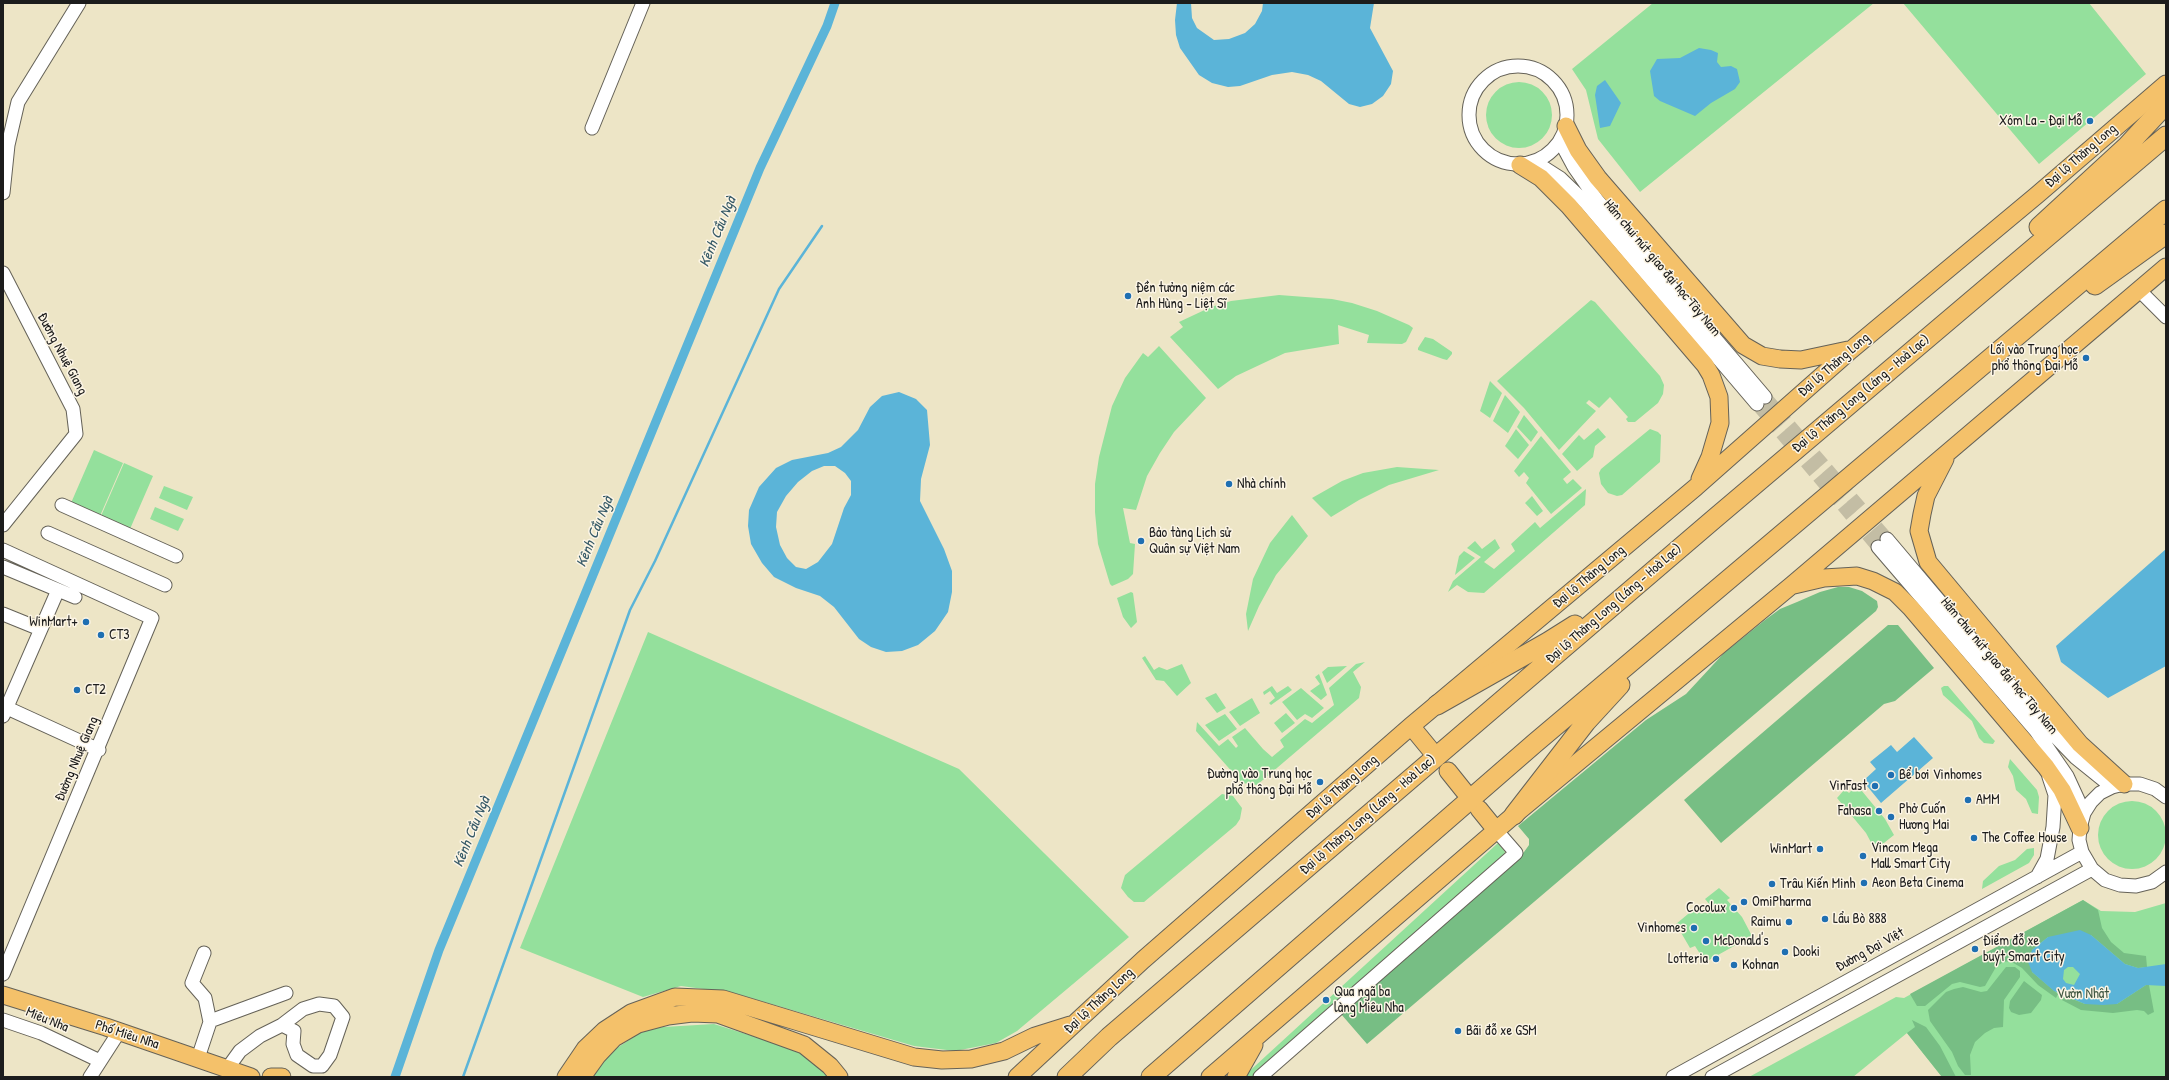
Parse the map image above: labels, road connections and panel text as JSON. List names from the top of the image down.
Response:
{
  "streets": {
    "highway": ["Đại lộ Thăng Long (Láng - Hoà Lạc)"],
    "main road": ["Đại lộ Thăng Long", "Phố Miêu Nha"],
    "street": [
      "Hầm chui nút giao đại học Tây Nam",
      "Đường Nhuệ Giang",
      "Đường Đại Việt",
      "Miêu Nha"
    ]
  },
  "crossings": [
    ["Hầm chui nút giao đại học Tây Nam", "Đường Đại Việt"]
  ],
  "water": ["Kênh Cầu Ngà"],
  "parks": ["Vườn Nhật"],
  "places": [
    "Xóm La - Đại Mỗ",
    "Đền tưởng niệm các Anh Hùng - Liệt Sĩ",
    "Lối vào Trung học phổ thông Đại Mỗ",
    "Nhà chính",
    "Bảo tàng Lịch sử Quân sự Việt Nam",
    "WinMart+",
    "CT3",
    "CT2",
    "Bể bơi Vinhomes",
    "Đường vào Trung học phổ thông Đại Mỗ",
    "VinFast",
    "AMM",
    "Fahasa",
    "Phở Cuốn Hương Mai",
    "The Coffee House",
    "WinMart",
    "Vincom Mega Mall Smart City",
    "Aeon Beta Cinema",
    "Trâu Kiến Minh",
    "OmiPharma",
    "Cocolux",
    "Lẩu Bò 888",
    "Raimu",
    "Vinhomes",
    "McDonald's",
    "Điểm đỗ xe buýt Smart City",
    "Dooki",
    "Lotteria",
    "Kohnan",
    "Qua ngã ba làng Miêu Nha",
    "Bãi đỗ xe GSM"
  ]
}
